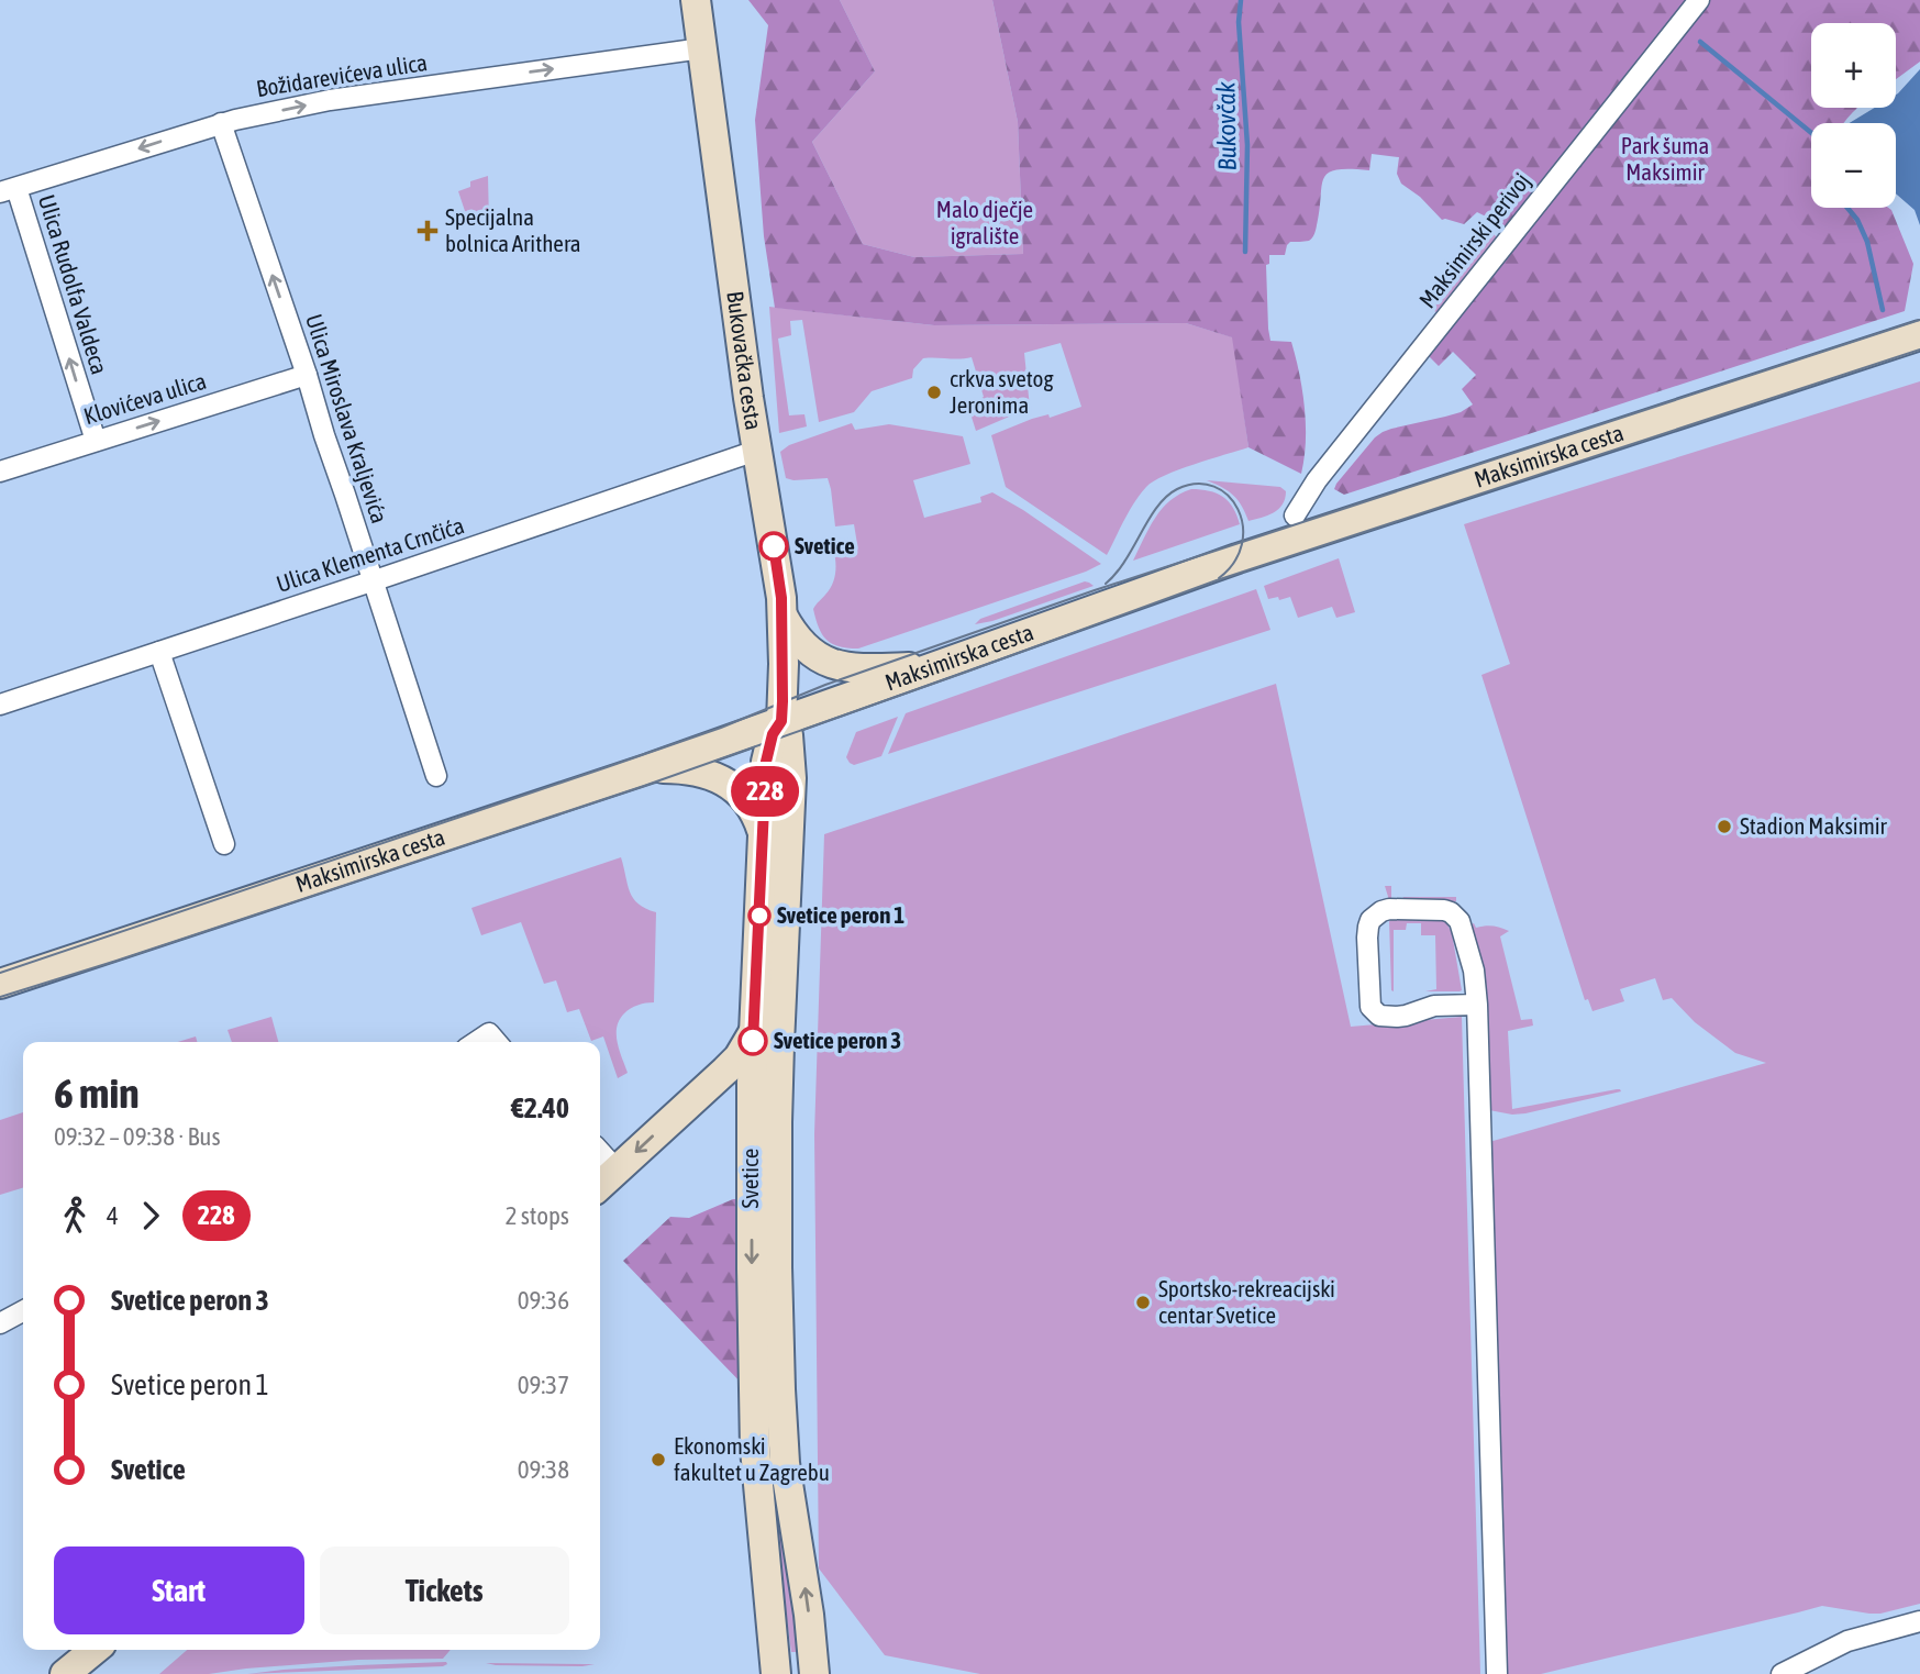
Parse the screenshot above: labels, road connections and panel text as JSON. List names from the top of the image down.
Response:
{
  "streets": {
    "main road": ["Bukovačka cesta", "Maksimirska cesta", "Svetice"],
    "street": [
      "Božidarevićeva ulica",
      "Maksimirski perivoj",
      "Ulica Rudolfa Valdeca",
      "Klovićeva ulica",
      "Ulica Miroslava Kraljevića",
      "Ulica Klementa Crnčića"
    ]
  },
  "crossings": [
    ["Božidarevićeva ulica", "Ulica Rudolfa Valdeca"],
    ["Božidarevićeva ulica", "Bukovačka cesta"],
    ["Božidarevićeva ulica", "Ulica Miroslava Kraljevića"],
    ["Ulica Rudolfa Valdeca", "Klovićeva ulica"],
    ["Bukovačka cesta", "Maksimirska cesta"],
    ["Bukovačka cesta", "Ulica Klementa Crnčića"],
    ["Bukovačka cesta", "Svetice"],
    ["Klovićeva ulica", "Ulica Miroslava Kraljevića"],
    ["Ulica Miroslava Kraljevića", "Ulica Klementa Crnčića"],
    ["Maksimirska cesta", "Svetice"]
  ],
  "one_way": ["Ulica Rudolfa Valdeca", "Klovićeva ulica", "Ulica Miroslava Kraljevića"],
  "water": ["Bukovčak"],
  "parks": ["Park šuma Maksimir", "Malo dječje igralište"],
  "places": {
    "health": ["Specijalna bolnica Arithera"],
    "other": [
      "crkva svetog Jeronima",
      "Svetice",
      "Stadion Maksimir",
      "Svetice peron 1",
      "Svetice peron 3",
      "Sportsko-rekreacijski centar Svetice",
      "Ekonomski fakultet u Zagrebu"
    ]
  },
  "lines": ["bus line 228"],
  "page": {
    "on_map": "228",
    "map_buttons": ["+", "−"],
    "heading": ["6 min", "09:32 – 09:38 · Bus", "€2.40"],
    "legs": ["4", "228", "2 stops"],
    "list": [
      {
        "name": "Svetice peron 3",
        "value": "09:36"
      },
      {
        "name": "Svetice peron 1",
        "value": "09:37"
      },
      {
        "name": "Svetice",
        "value": "09:38"
      }
    ],
    "buttons": ["Start", "Tickets"]
  }
}
